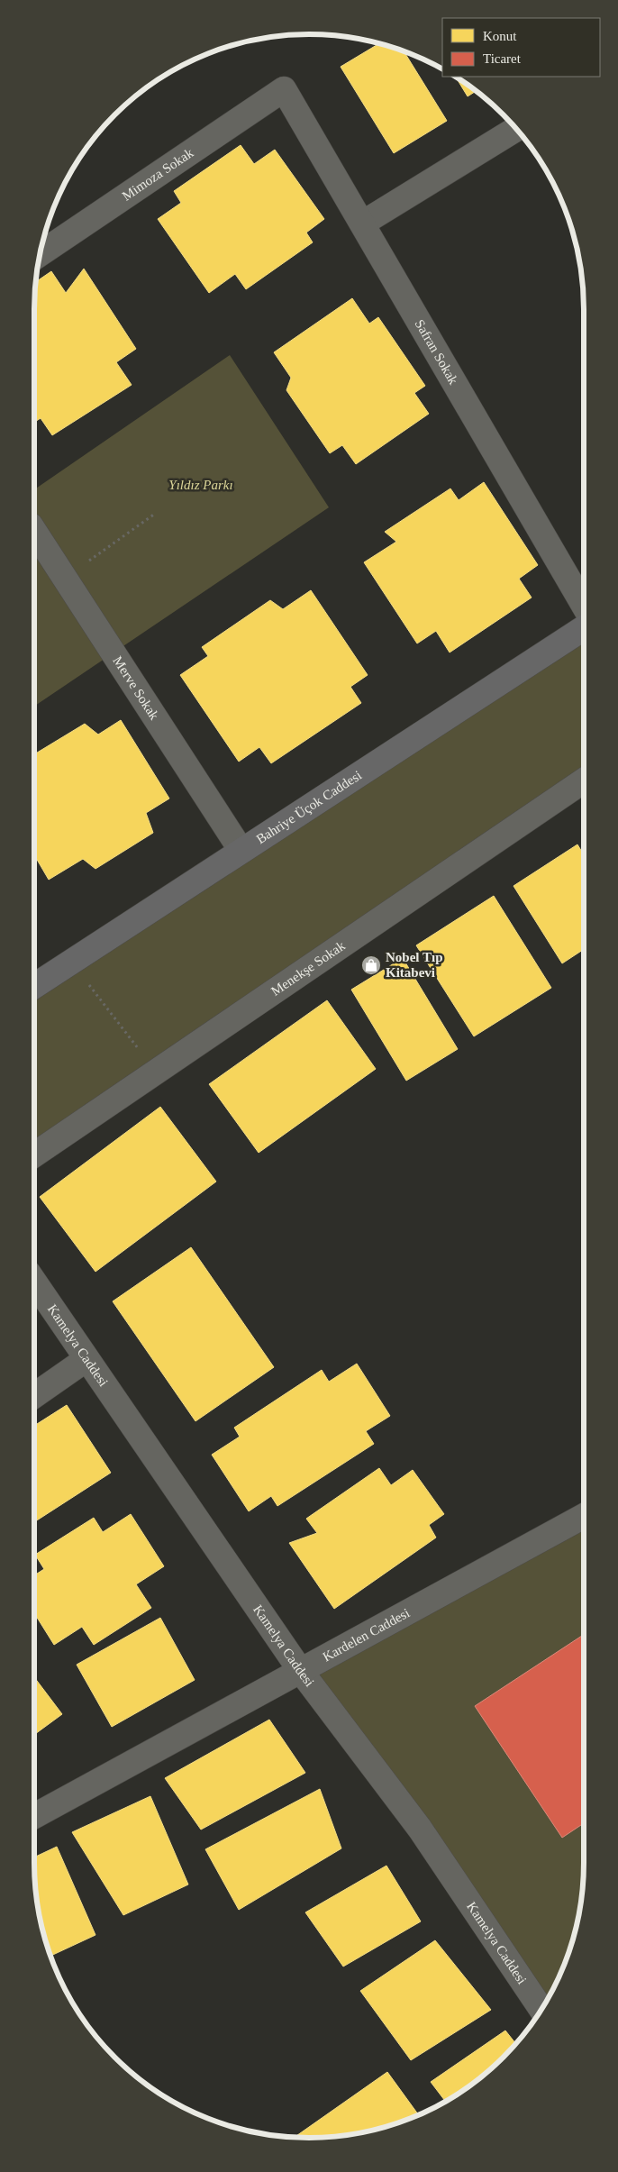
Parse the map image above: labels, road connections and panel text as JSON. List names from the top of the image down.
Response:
{
  "streets": {
    "main road": ["Bahriye Üçok Caddesi"],
    "street": [
      "Mimoza Sokak",
      "Safran Sokak",
      "Merve Sokak",
      "Menekşe Sokak",
      "Kamelya Caddesi",
      "Kardelen Caddesi"
    ]
  },
  "crossings": [
    ["Mimoza Sokak", "Safran Sokak"],
    ["Merve Sokak", "Bahriye Üçok Caddesi"],
    ["Kamelya Caddesi", "Kardelen Caddesi"]
  ],
  "parks": ["Yıldız Parkı"],
  "places": {
    "shop": ["Nobel Tıp Kitabevi"]
  },
  "legend": ["Konut", "Ticaret"]
}
